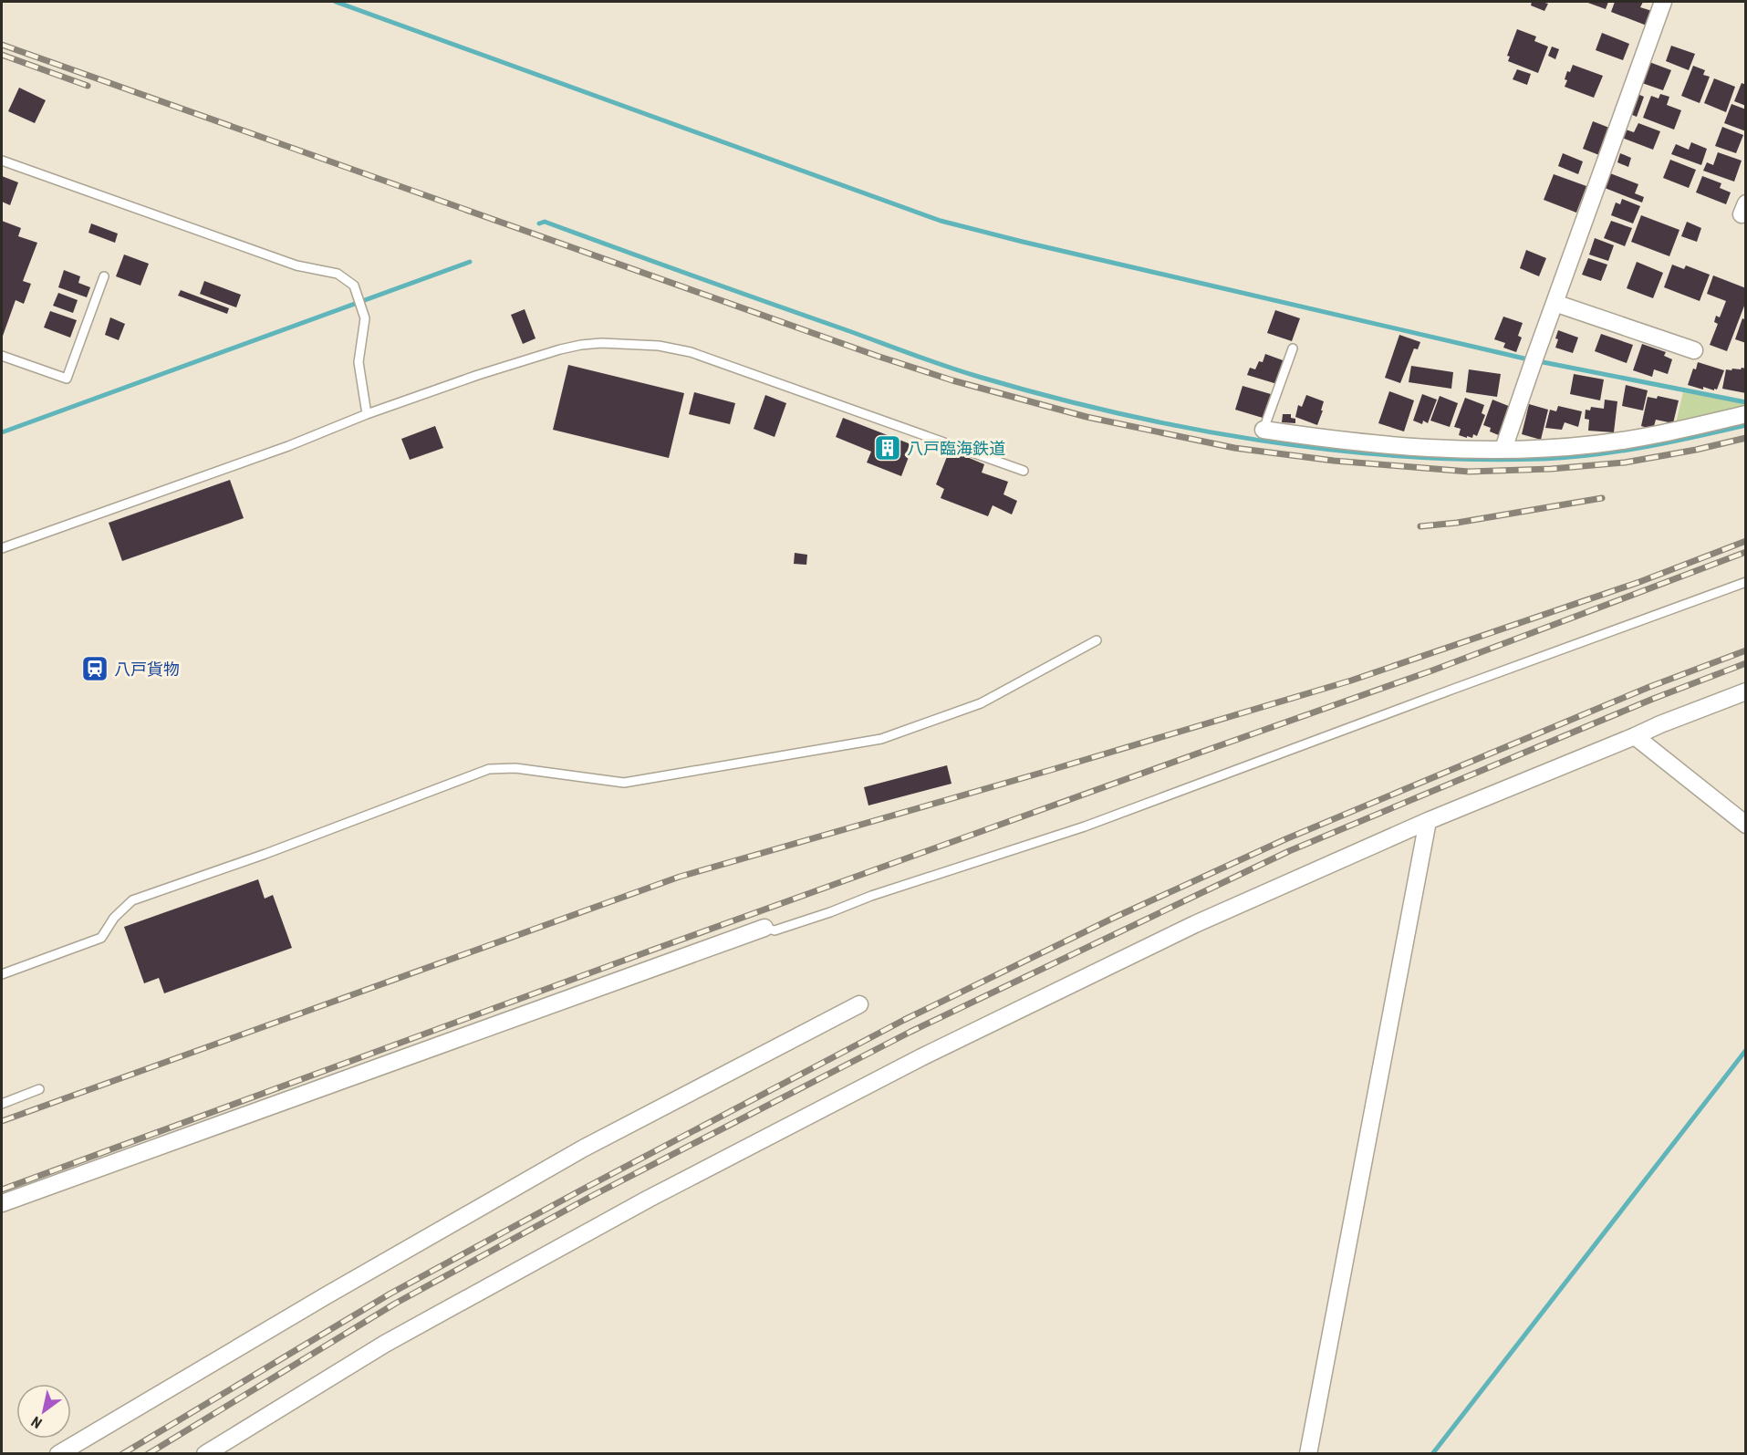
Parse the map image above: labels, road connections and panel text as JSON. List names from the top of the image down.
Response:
{
  "places": {
    "building": ["八戸臨海鉄道"],
    "station": ["八戸貨物"]
  },
  "north": "bottom left"
}
